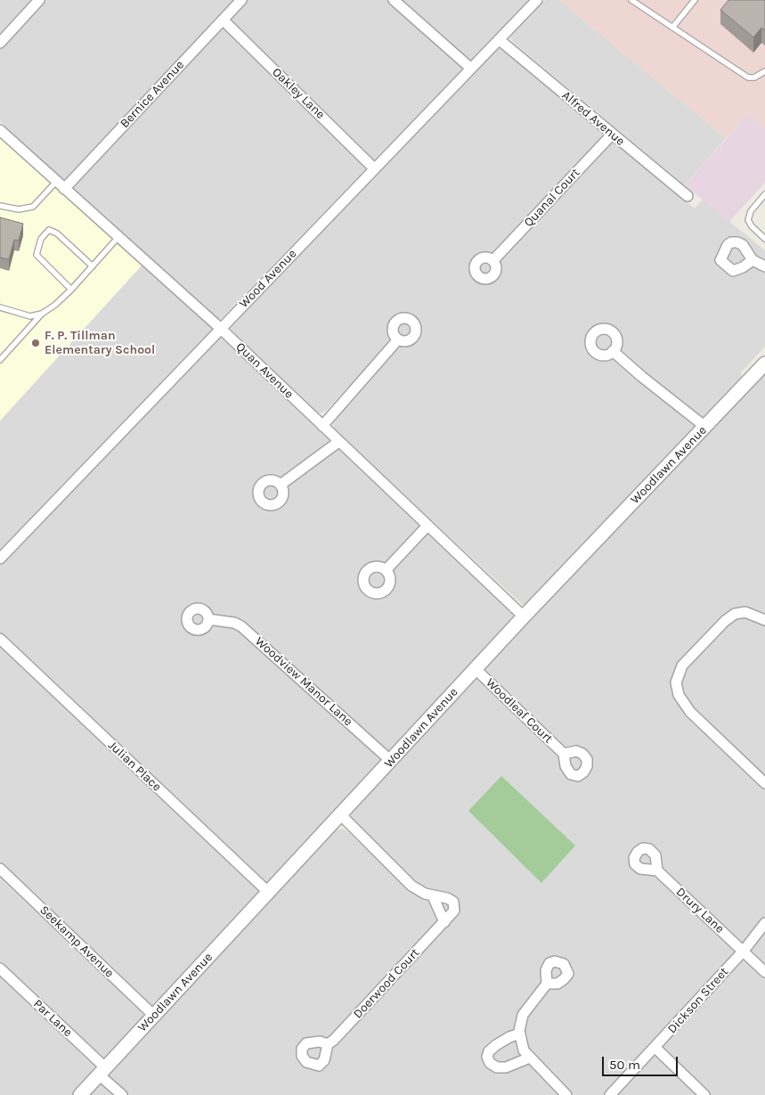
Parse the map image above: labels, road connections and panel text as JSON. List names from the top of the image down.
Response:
{
  "streets": {
    "street": [
      "Oakley Lane",
      "Bernice Avenue",
      "Alfred Avenue",
      "Quanal Court",
      "Wood Avenue",
      "Quan Avenue",
      "Woodlawn Avenue",
      "Woodview Manor Lane",
      "Woodleaf Court",
      "Julian Place",
      "Drury Lane",
      "Seekamp Avenue",
      "Doerwood Court",
      "Dickson Street",
      "Par Lane"
    ]
  },
  "crossings": [
    ["Oakley Lane", "Bernice Avenue"],
    ["Oakley Lane", "Wood Avenue"],
    ["Bernice Avenue", "Quan Avenue"],
    ["Alfred Avenue", "Quanal Court"],
    ["Alfred Avenue", "Wood Avenue"],
    ["Wood Avenue", "Quan Avenue"],
    ["Quan Avenue", "Woodlawn Avenue"],
    ["Woodlawn Avenue", "Woodview Manor Lane"],
    ["Woodlawn Avenue", "Woodleaf Court"],
    ["Woodlawn Avenue", "Julian Place"],
    ["Woodlawn Avenue", "Seekamp Avenue"],
    ["Woodlawn Avenue", "Doerwood Court"],
    ["Woodlawn Avenue", "Par Lane"],
    ["Drury Lane", "Dickson Street"]
  ],
  "places": ["F. P. Tillman Elementary School"],
  "scale_bar": "50 m"
}
